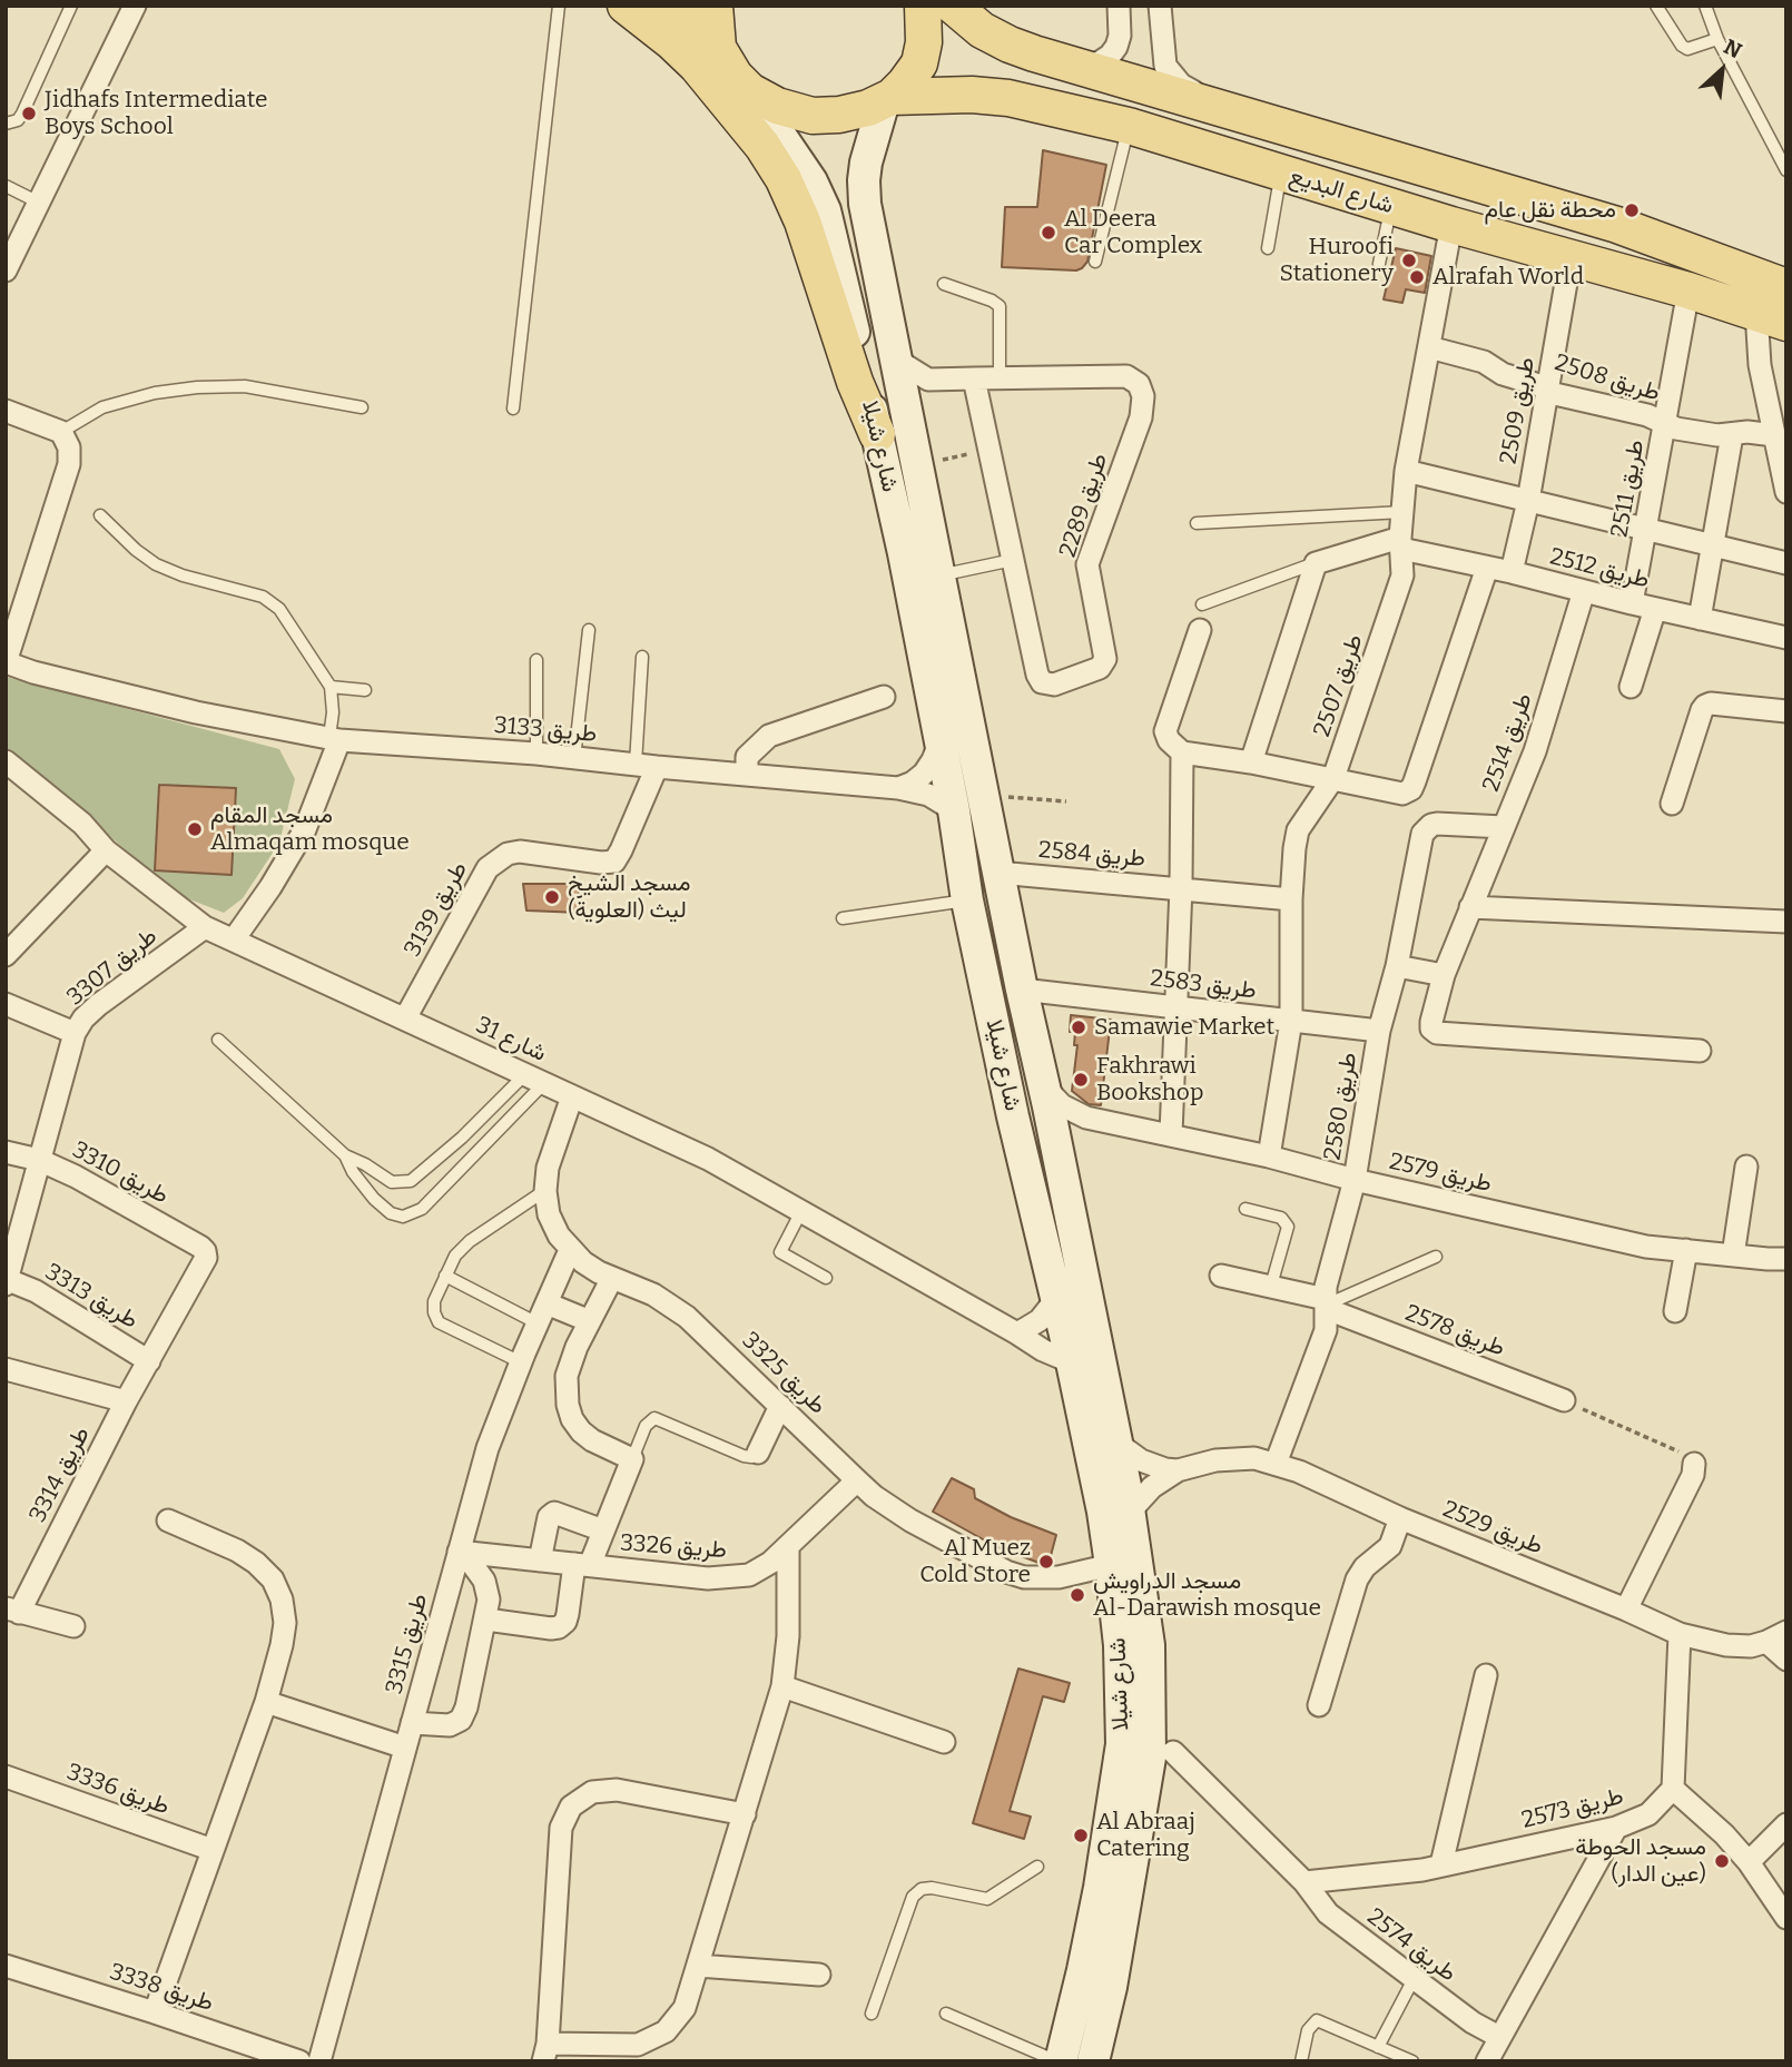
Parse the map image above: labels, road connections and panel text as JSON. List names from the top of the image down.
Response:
{
  "streets": {
    "main road": ["شارع البديع", "شارع شيلا"],
    "street": [
      "طريق 2508",
      "طريق 2509",
      "طريق 2511",
      "طريق 2289",
      "طريق 2512",
      "طريق 2507",
      "طريق 3133",
      "طريق 2514",
      "طريق 2584",
      "طريق 3139",
      "طريق 3307",
      "طريق 2583",
      "شارع 31",
      "طريق 2580",
      "طريق 3310",
      "طريق 2579",
      "طريق 3313",
      "طريق 2578",
      "طريق 3325",
      "طريق 3314",
      "طريق 2529",
      "طريق 3326",
      "طريق 3315",
      "طريق 3336",
      "طريق 2573",
      "طريق 2574",
      "طريق 3338"
    ]
  },
  "crossings": [
    ["شارع البديع", "طريق 2509"],
    ["شارع البديع", "شارع شيلا"],
    ["شارع البديع", "طريق 2511"],
    ["شارع البديع", "طريق 2507"],
    ["طريق 2508", "طريق 2509"],
    ["طريق 2508", "طريق 2511"],
    ["طريق 2508", "طريق 2507"],
    ["طريق 2509", "طريق 2512"],
    ["شارع شيلا", "طريق 3133"],
    ["شارع شيلا", "طريق 2584"],
    ["شارع شيلا", "طريق 2583"],
    ["شارع شيلا", "شارع 31"],
    ["شارع شيلا", "طريق 2579"],
    ["شارع شيلا", "طريق 3325"],
    ["شارع شيلا", "طريق 2529"],
    ["طريق 2511", "طريق 2512"],
    ["طريق 2512", "طريق 2507"],
    ["طريق 2512", "طريق 2514"],
    ["طريق 2507", "طريق 2584"],
    ["طريق 2507", "طريق 2583"],
    ["طريق 2507", "طريق 2579"],
    ["طريق 3133", "طريق 3139"],
    ["طريق 2514", "طريق 2580"],
    ["طريق 2584", "طريق 2583"],
    ["طريق 2584", "طريق 2579"],
    ["طريق 3139", "شارع 31"],
    ["طريق 3307", "شارع 31"],
    ["طريق 3307", "طريق 3310"],
    ["طريق 3307", "طريق 3313"],
    ["طريق 2583", "طريق 2580"],
    ["شارع 31", "طريق 3325"],
    ["طريق 2580", "طريق 2579"],
    ["طريق 2580", "طريق 2578"],
    ["طريق 2580", "طريق 2529"],
    ["طريق 3310", "طريق 3314"],
    ["طريق 3313", "طريق 3314"],
    ["طريق 3325", "طريق 3326"],
    ["طريق 3325", "طريق 3315"],
    ["طريق 3326", "طريق 3315"],
    ["طريق 2573", "طريق 2574"]
  ],
  "places": [
    "Jidhafs Intermediate Boys School",
    "محطة نقل عام",
    "Al Deera Car Complex",
    "Huroofi Stationery",
    "Alrafah World",
    "مسجد المقام Almaqam mosque",
    "مسجد الشيخ ليث (العلوية)",
    "Samawie Market",
    "Fakhrawi Bookshop",
    "Al Muez Cold Store",
    "مسجد الدراويش Al-Darawish mosque",
    "Al Abraaj Catering",
    "مسجد الحوطة (عين الدار)"
  ],
  "north": "top right"
}
